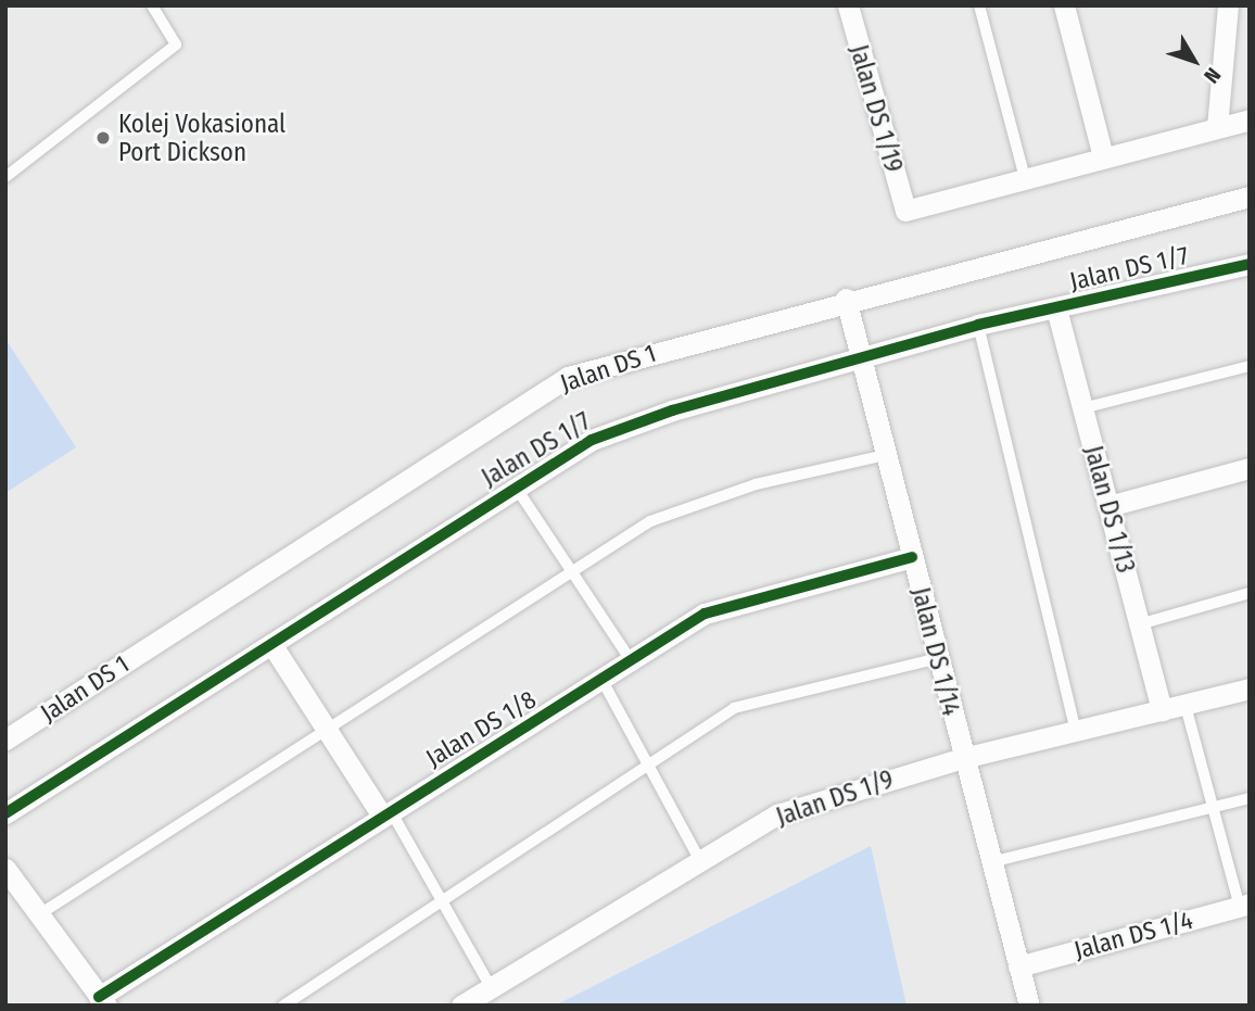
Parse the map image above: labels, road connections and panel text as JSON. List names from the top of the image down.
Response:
{
  "streets": {
    "street": [
      "Jalan DS 1/19",
      "Jalan DS 1/7",
      "Jalan DS 1",
      "Jalan DS 1/13",
      "Jalan DS 1/14",
      "Jalan DS 1/8",
      "Jalan DS 1/9",
      "Jalan DS 1/4"
    ]
  },
  "crossings": [
    ["Jalan DS 1/7", "Jalan DS 1/13"],
    ["Jalan DS 1/7", "Jalan DS 1/14"],
    ["Jalan DS 1", "Jalan DS 1/14"],
    ["Jalan DS 1/13", "Jalan DS 1/9"],
    ["Jalan DS 1/14", "Jalan DS 1/8"],
    ["Jalan DS 1/14", "Jalan DS 1/9"],
    ["Jalan DS 1/14", "Jalan DS 1/4"]
  ],
  "places": ["Kolej Vokasional Port Dickson"],
  "north": "bottom right"
}
